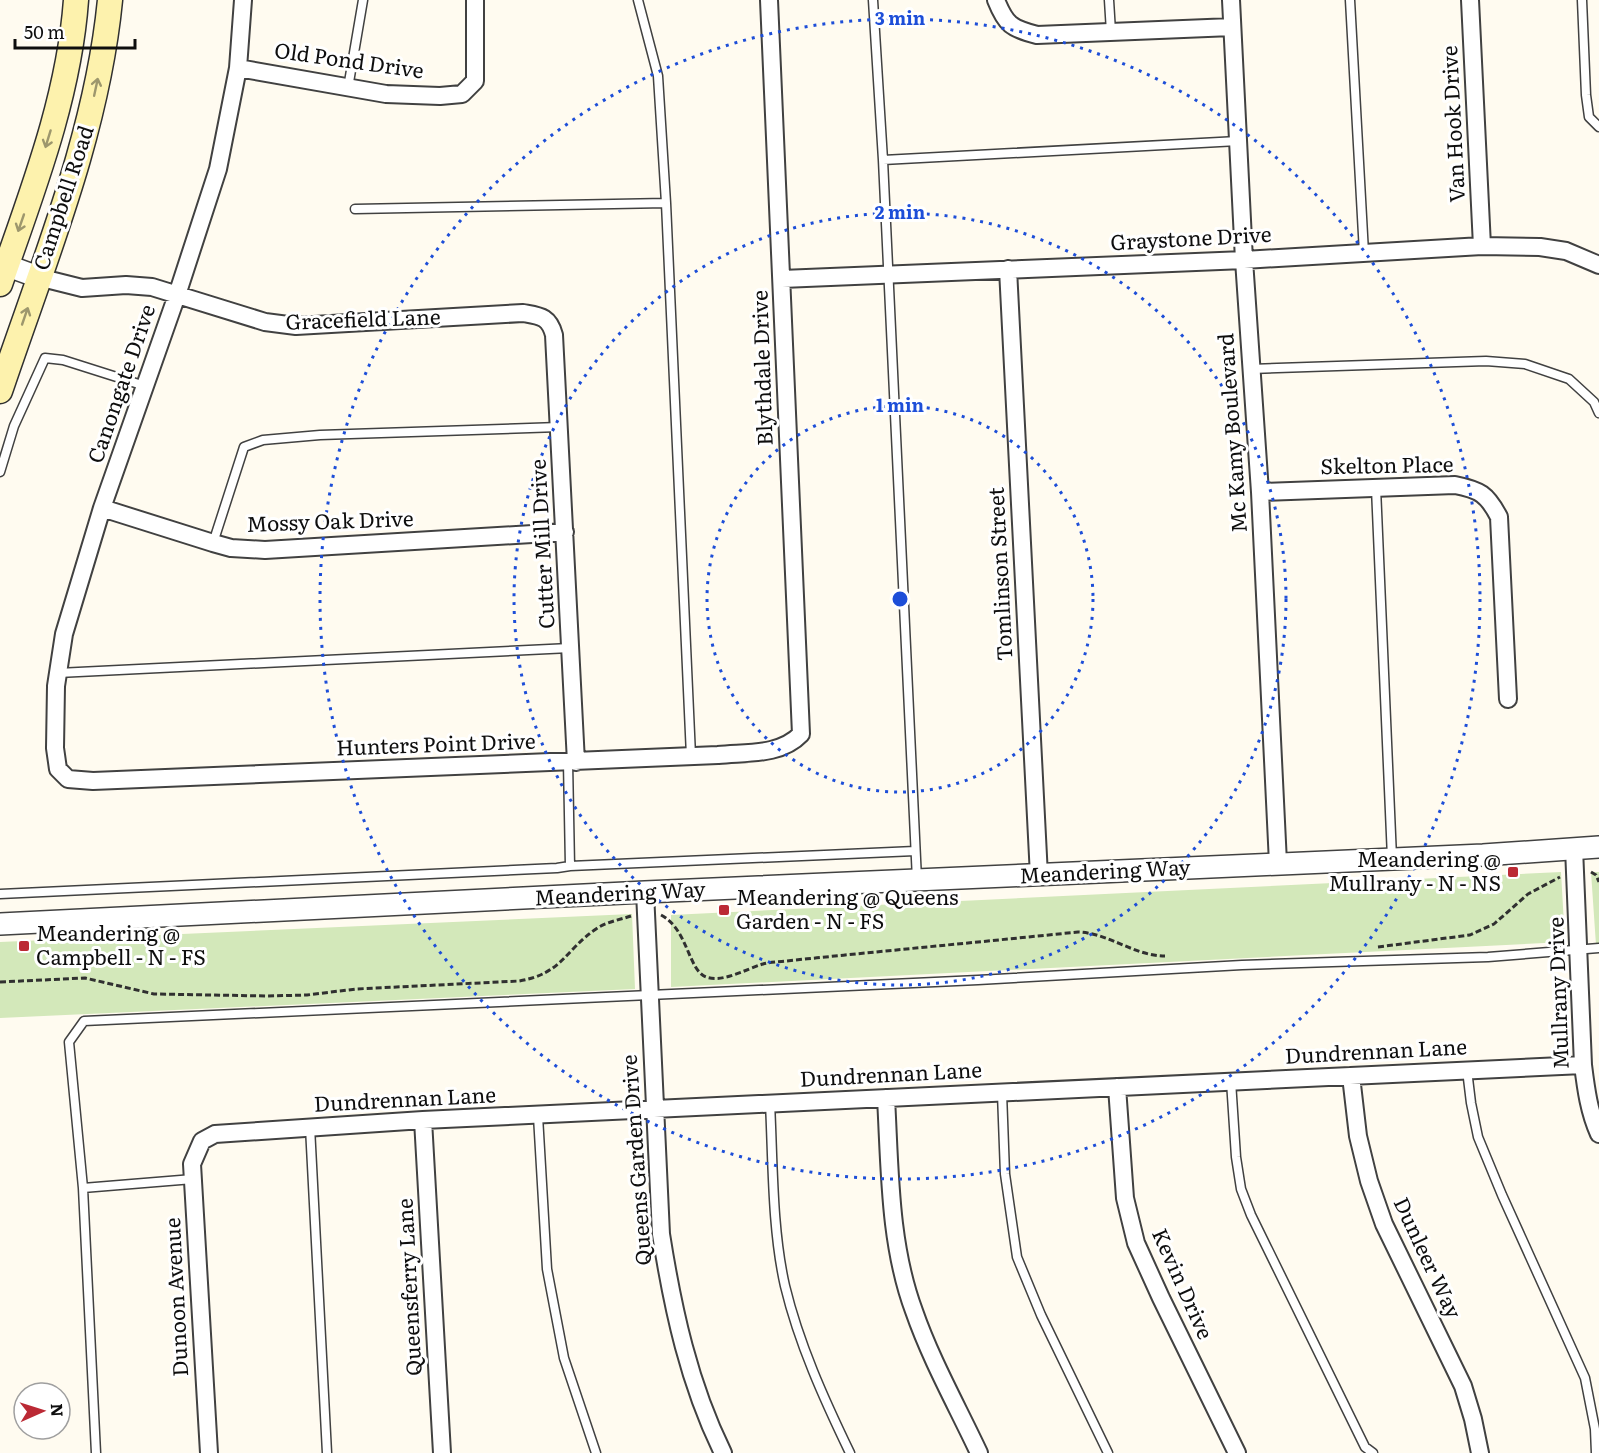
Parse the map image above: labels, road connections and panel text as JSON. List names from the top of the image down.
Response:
{
  "streets": {
    "main road": ["Campbell Road"],
    "street": [
      "Old Pond Drive",
      "Van Hook Drive",
      "Graystone Drive",
      "Gracefield Lane",
      "Blythdale Drive",
      "Canongate Drive",
      "Mc Kamy Boulevard",
      "Skelton Place",
      "Mossy Oak Drive",
      "Cutter Mill Drive",
      "Tomlinson Street",
      "Hunters Point Drive",
      "Meandering Way",
      "Mullrany Drive",
      "Dundrennan Lane",
      "Queens Garden Drive",
      "Dunleer Way",
      "Kevin Drive",
      "Queensferry Lane",
      "Dunoon Avenue"
    ]
  },
  "crossings": [
    ["Old Pond Drive", "Canongate Drive"],
    ["Van Hook Drive", "Graystone Drive"],
    ["Campbell Road", "Gracefield Lane"],
    ["Graystone Drive", "Blythdale Drive"],
    ["Graystone Drive", "Mc Kamy Boulevard"],
    ["Graystone Drive", "Tomlinson Street"],
    ["Gracefield Lane", "Canongate Drive"],
    ["Gracefield Lane", "Cutter Mill Drive"],
    ["Blythdale Drive", "Hunters Point Drive"],
    ["Canongate Drive", "Mossy Oak Drive"],
    ["Canongate Drive", "Hunters Point Drive"],
    ["Mc Kamy Boulevard", "Skelton Place"],
    ["Mc Kamy Boulevard", "Meandering Way"],
    ["Mossy Oak Drive", "Cutter Mill Drive"],
    ["Cutter Mill Drive", "Hunters Point Drive"],
    ["Tomlinson Street", "Meandering Way"],
    ["Meandering Way", "Mullrany Drive"],
    ["Meandering Way", "Queens Garden Drive"],
    ["Mullrany Drive", "Dundrennan Lane"],
    ["Dundrennan Lane", "Queens Garden Drive"],
    ["Dundrennan Lane", "Dunleer Way"],
    ["Dundrennan Lane", "Kevin Drive"],
    ["Dundrennan Lane", "Queensferry Lane"],
    ["Dundrennan Lane", "Dunoon Avenue"]
  ],
  "places": {
    "transit": ["Meandering @ Mullrany - N - NS", "Meandering @ Queens Garden - N - FS", "Meandering @ Campbell - N - FS"]
  },
  "scale_bar": "50 m",
  "north": "right",
  "rings": ["3 min", "2 min", "1 min"]
}
